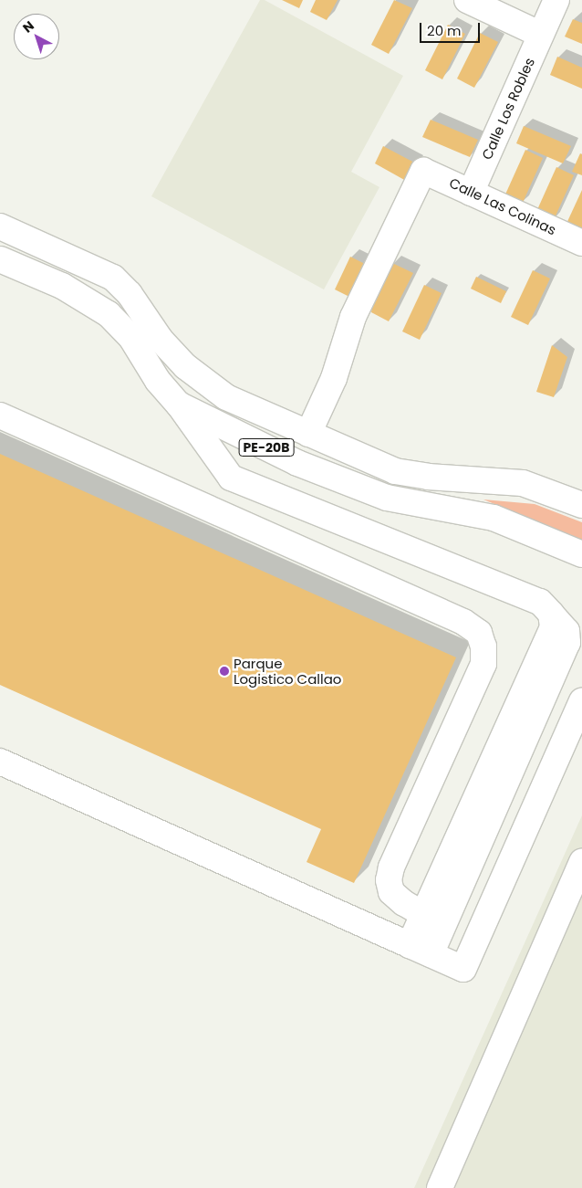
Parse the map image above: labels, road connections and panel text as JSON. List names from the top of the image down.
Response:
{
  "streets": {
    "main road": ["Calle Los Robles", "Calle Las Colinas", "PE-20B"]
  },
  "crossings": [
    ["Calle Los Robles", "Calle Las Colinas"],
    ["Calle Las Colinas", "PE-20B"]
  ],
  "places": ["Parque Logistico Callao"],
  "scale_bar": "20 m",
  "north": "top left"
}
